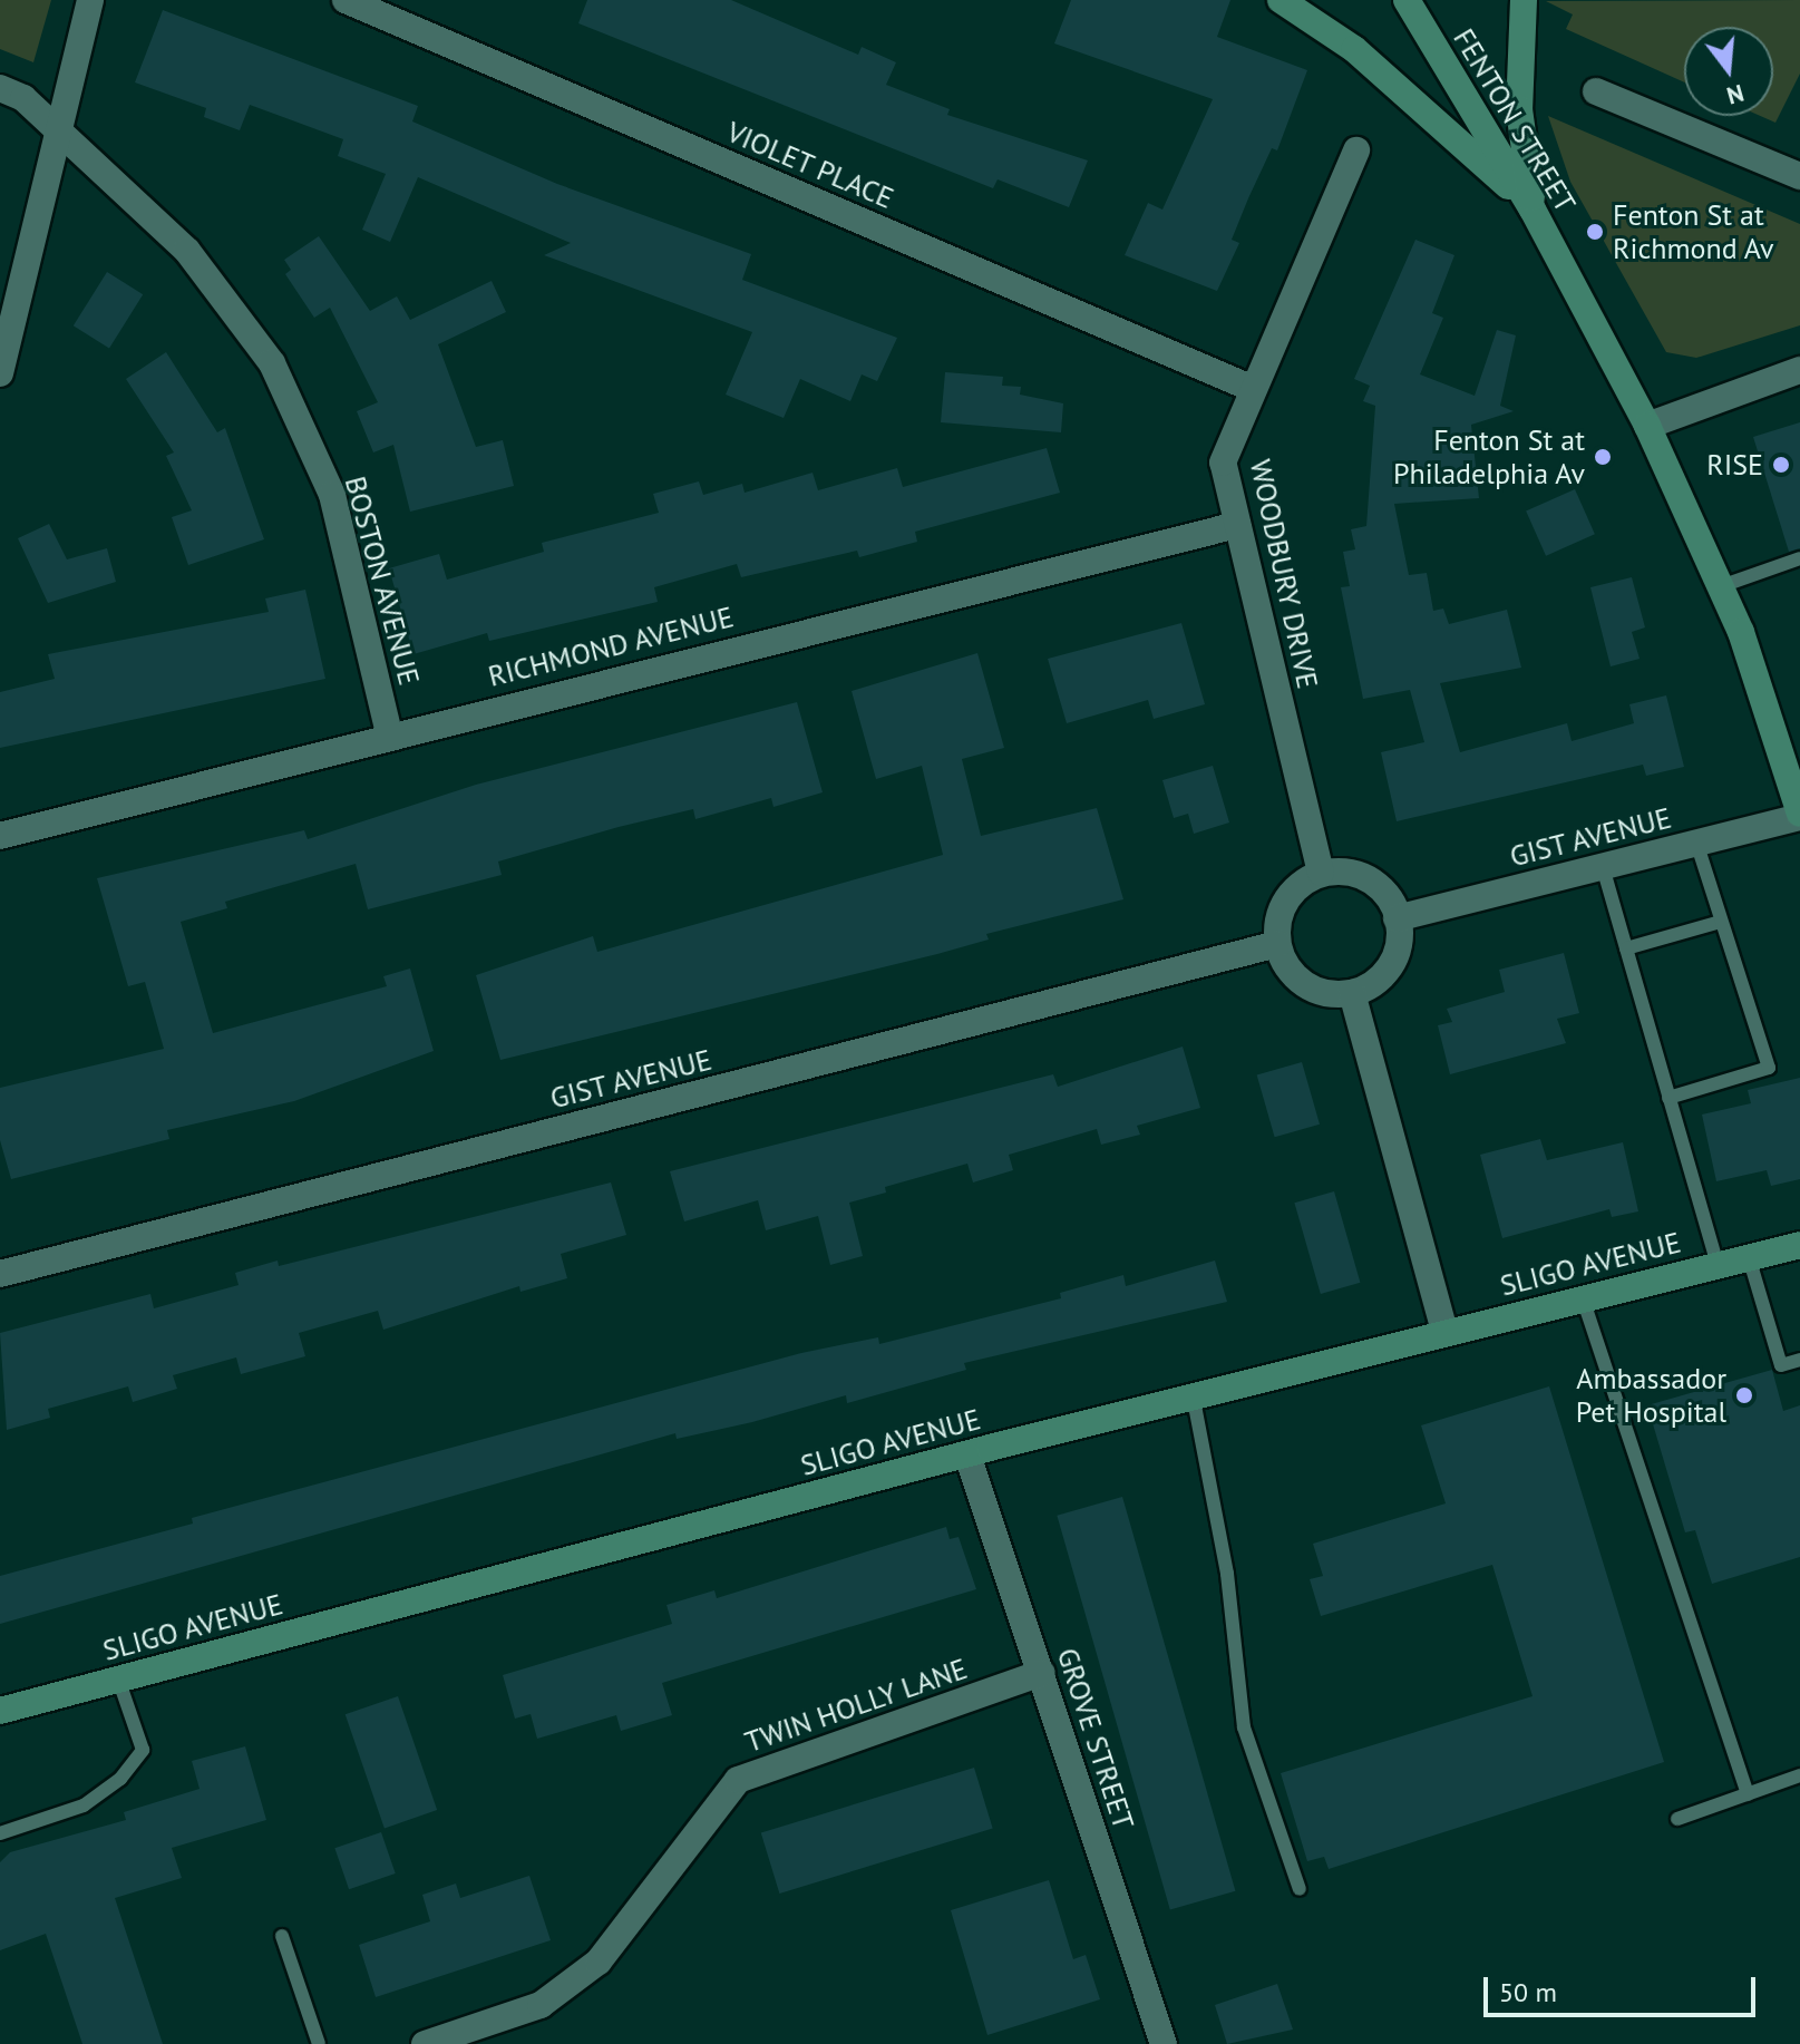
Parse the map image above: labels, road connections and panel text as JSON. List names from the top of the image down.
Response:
{
  "streets": {
    "street": [
      "FENTON STREET",
      "VIOLET PLACE",
      "WOODBURY DRIVE",
      "BOSTON AVENUE",
      "RICHMOND AVENUE",
      "GIST AVENUE",
      "SLIGO AVENUE",
      "TWIN HOLLY LANE",
      "GROVE STREET"
    ]
  },
  "crossings": [
    ["FENTON STREET", "GIST AVENUE"],
    ["VIOLET PLACE", "WOODBURY DRIVE"],
    ["WOODBURY DRIVE", "RICHMOND AVENUE"],
    ["WOODBURY DRIVE", "GIST AVENUE"],
    ["BOSTON AVENUE", "RICHMOND AVENUE"],
    ["SLIGO AVENUE", "GROVE STREET"],
    ["TWIN HOLLY LANE", "GROVE STREET"]
  ],
  "places": [
    "Fenton St at Richmond Av",
    "Fenton St at Philadelphia Av",
    "RISE",
    "Ambassador Pet Hospital"
  ],
  "scale_bar": "50 m",
  "north": "bottom"
}
